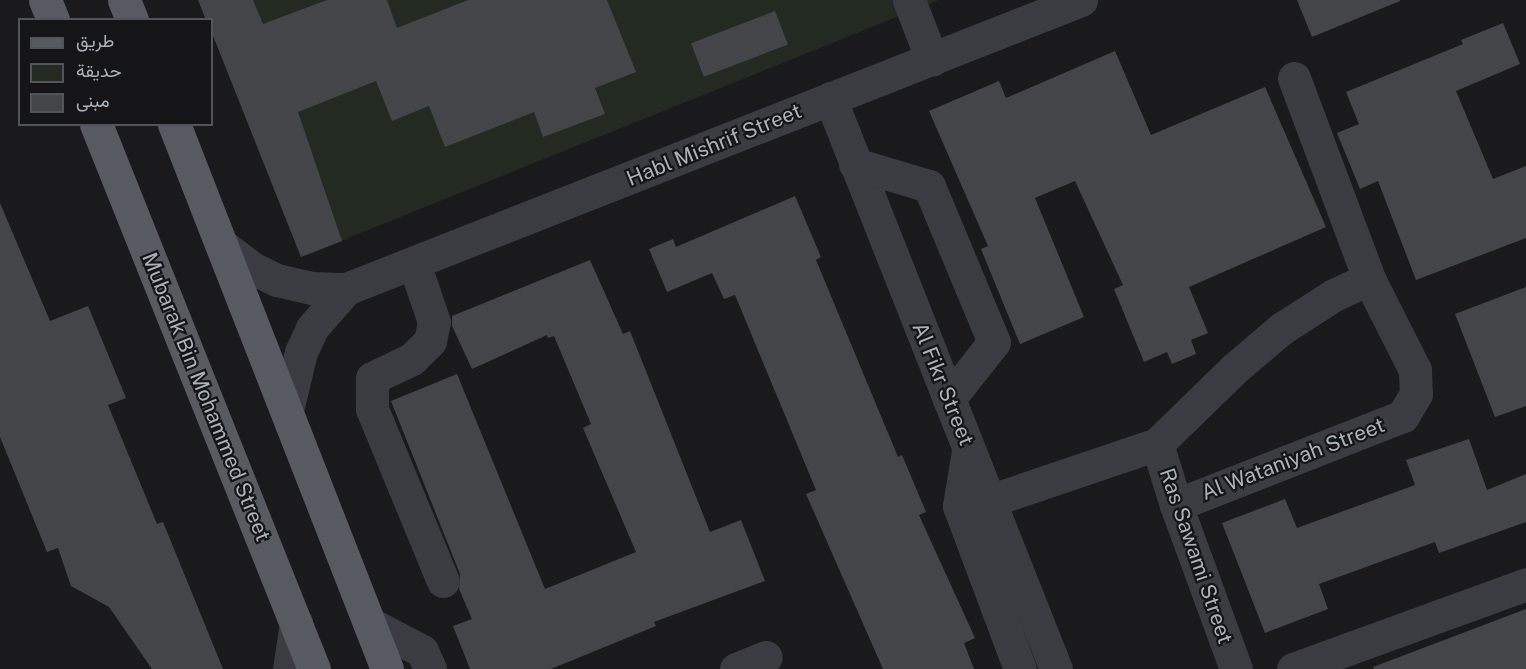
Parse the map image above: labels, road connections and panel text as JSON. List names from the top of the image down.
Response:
{
  "streets": {
    "main road": ["Mubarak Bin Mohammed Street"],
    "street": [
      "Habl Mishrif Street",
      "Al Fikr Street",
      "Al Wataniyah Street",
      "Ras Sawami Street"
    ]
  },
  "crossings": [
    ["Habl Mishrif Street", "Al Fikr Street"],
    ["Al Wataniyah Street", "Ras Sawami Street"]
  ],
  "legend": ["طريق", "حديقة", "مبنى"]
}
